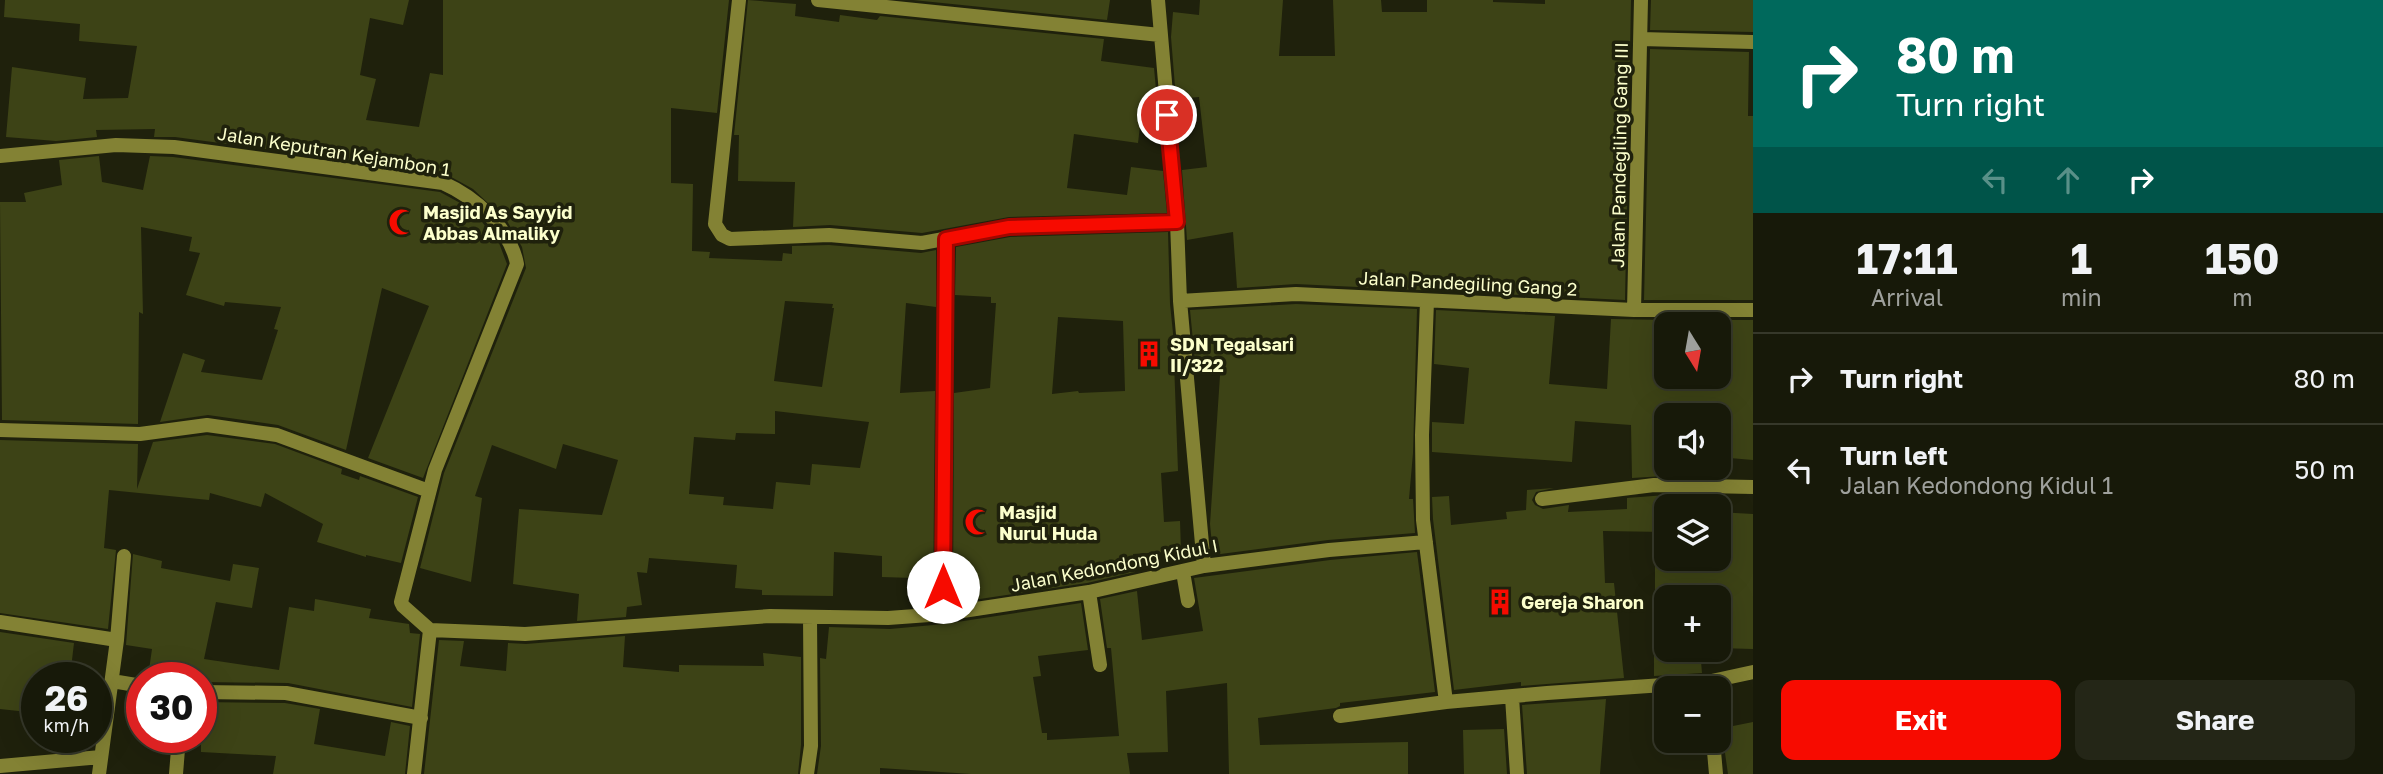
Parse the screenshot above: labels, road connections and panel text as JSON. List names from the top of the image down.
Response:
{
  "streets": {
    "street": [
      "Jalan Keputran Kejambon 1",
      "Jalan Pandegiling Gang III",
      "Jalan Pandegiling Gang 2",
      "Jalan Kedondong Kidul I"
    ]
  },
  "crossings": [
    ["Jalan Keputran Kejambon 1", "Jalan Kedondong Kidul I"],
    ["Jalan Pandegiling Gang III", "Jalan Pandegiling Gang 2"]
  ],
  "places": {
    "mosque": ["Masjid As Sayyid Abbas Almaliky", "Masjid Nurul Huda"],
    "building": ["SDN Tegalsari II/322", "Gereja Sharon"]
  },
  "north": "bottom",
  "page": {
    "turn": ["80 m", "Turn right"],
    "eta": [
      "17:11",
      "Arrival",
      "1",
      "min",
      "150",
      "m"
    ],
    "map_buttons": ["+", "−"],
    "list": [
      {
        "name": "Turn right",
        "value": "80 m"
      },
      {
        "name": "Turn left",
        "note": "Jalan Kedondong Kidul 1",
        "value": "50 m"
      }
    ],
    "speed": "26 km/h",
    "limit": "30",
    "buttons": ["Exit", "Share"]
  }
}
